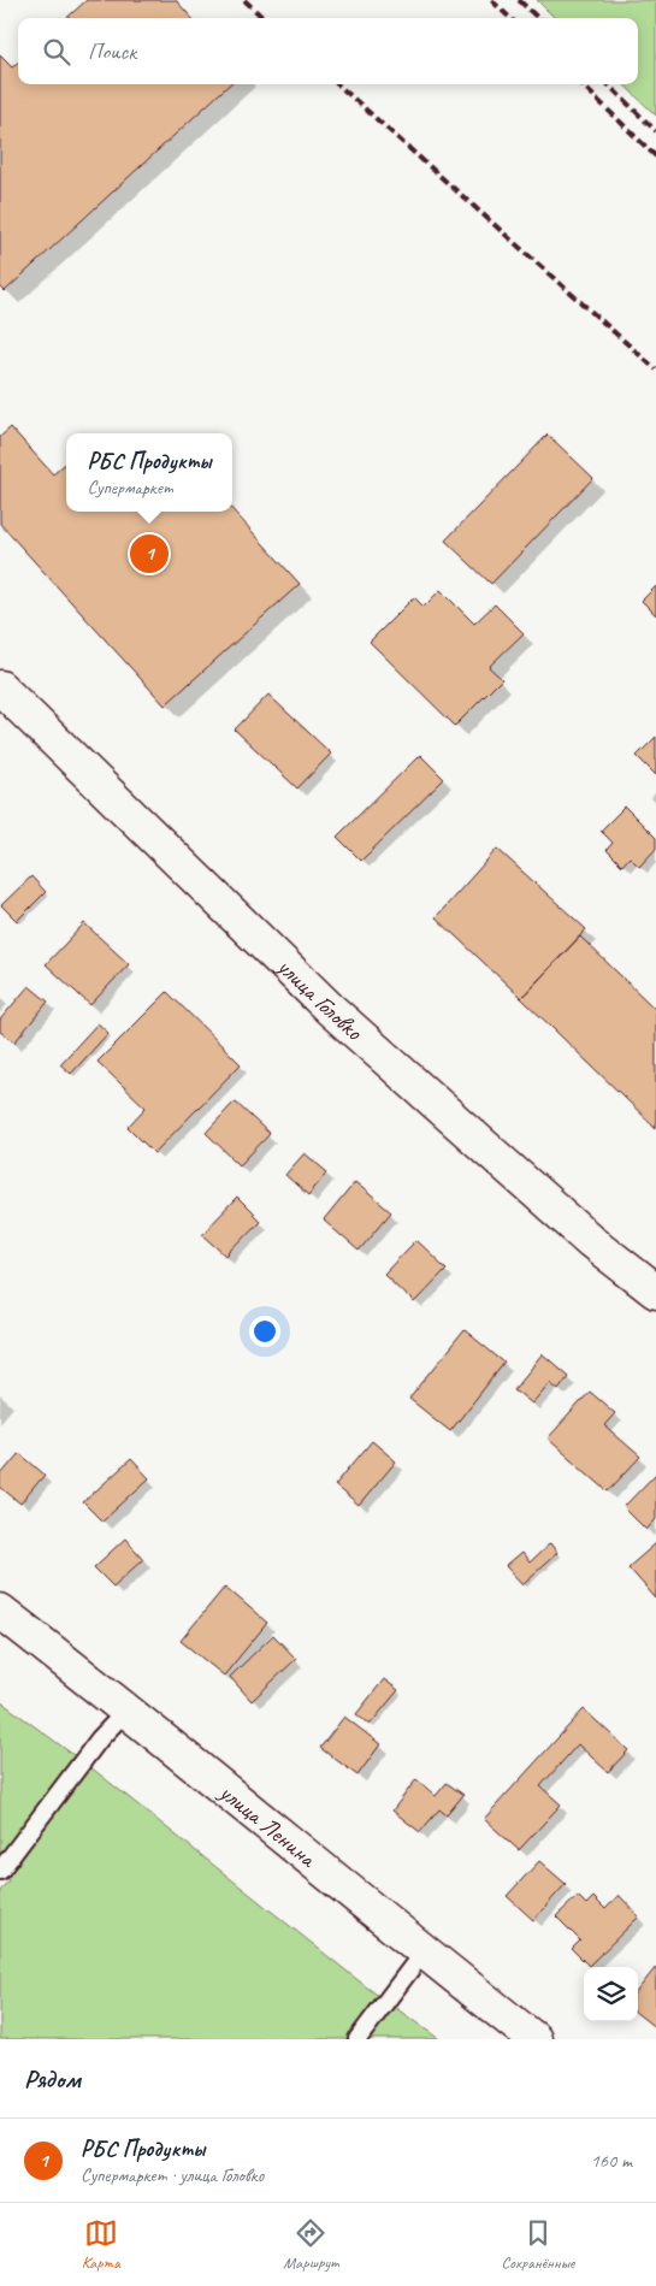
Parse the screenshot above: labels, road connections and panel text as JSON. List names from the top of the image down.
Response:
{
  "streets": {
    "main road": ["улица Головко", "улица Ленина"]
  },
  "page": {
    "search": "Поиск",
    "popup": ["РБС Продукты", "Супермаркет"],
    "pins": "1",
    "heading": "Рядом",
    "list": [
      {
        "mark": "1",
        "name": "РБС Продукты",
        "note": "Супермаркет · улица Головко",
        "value": "160 m"
      }
    ],
    "nav": ["Карта", "Маршрут", "Сохранённые"]
  }
}
